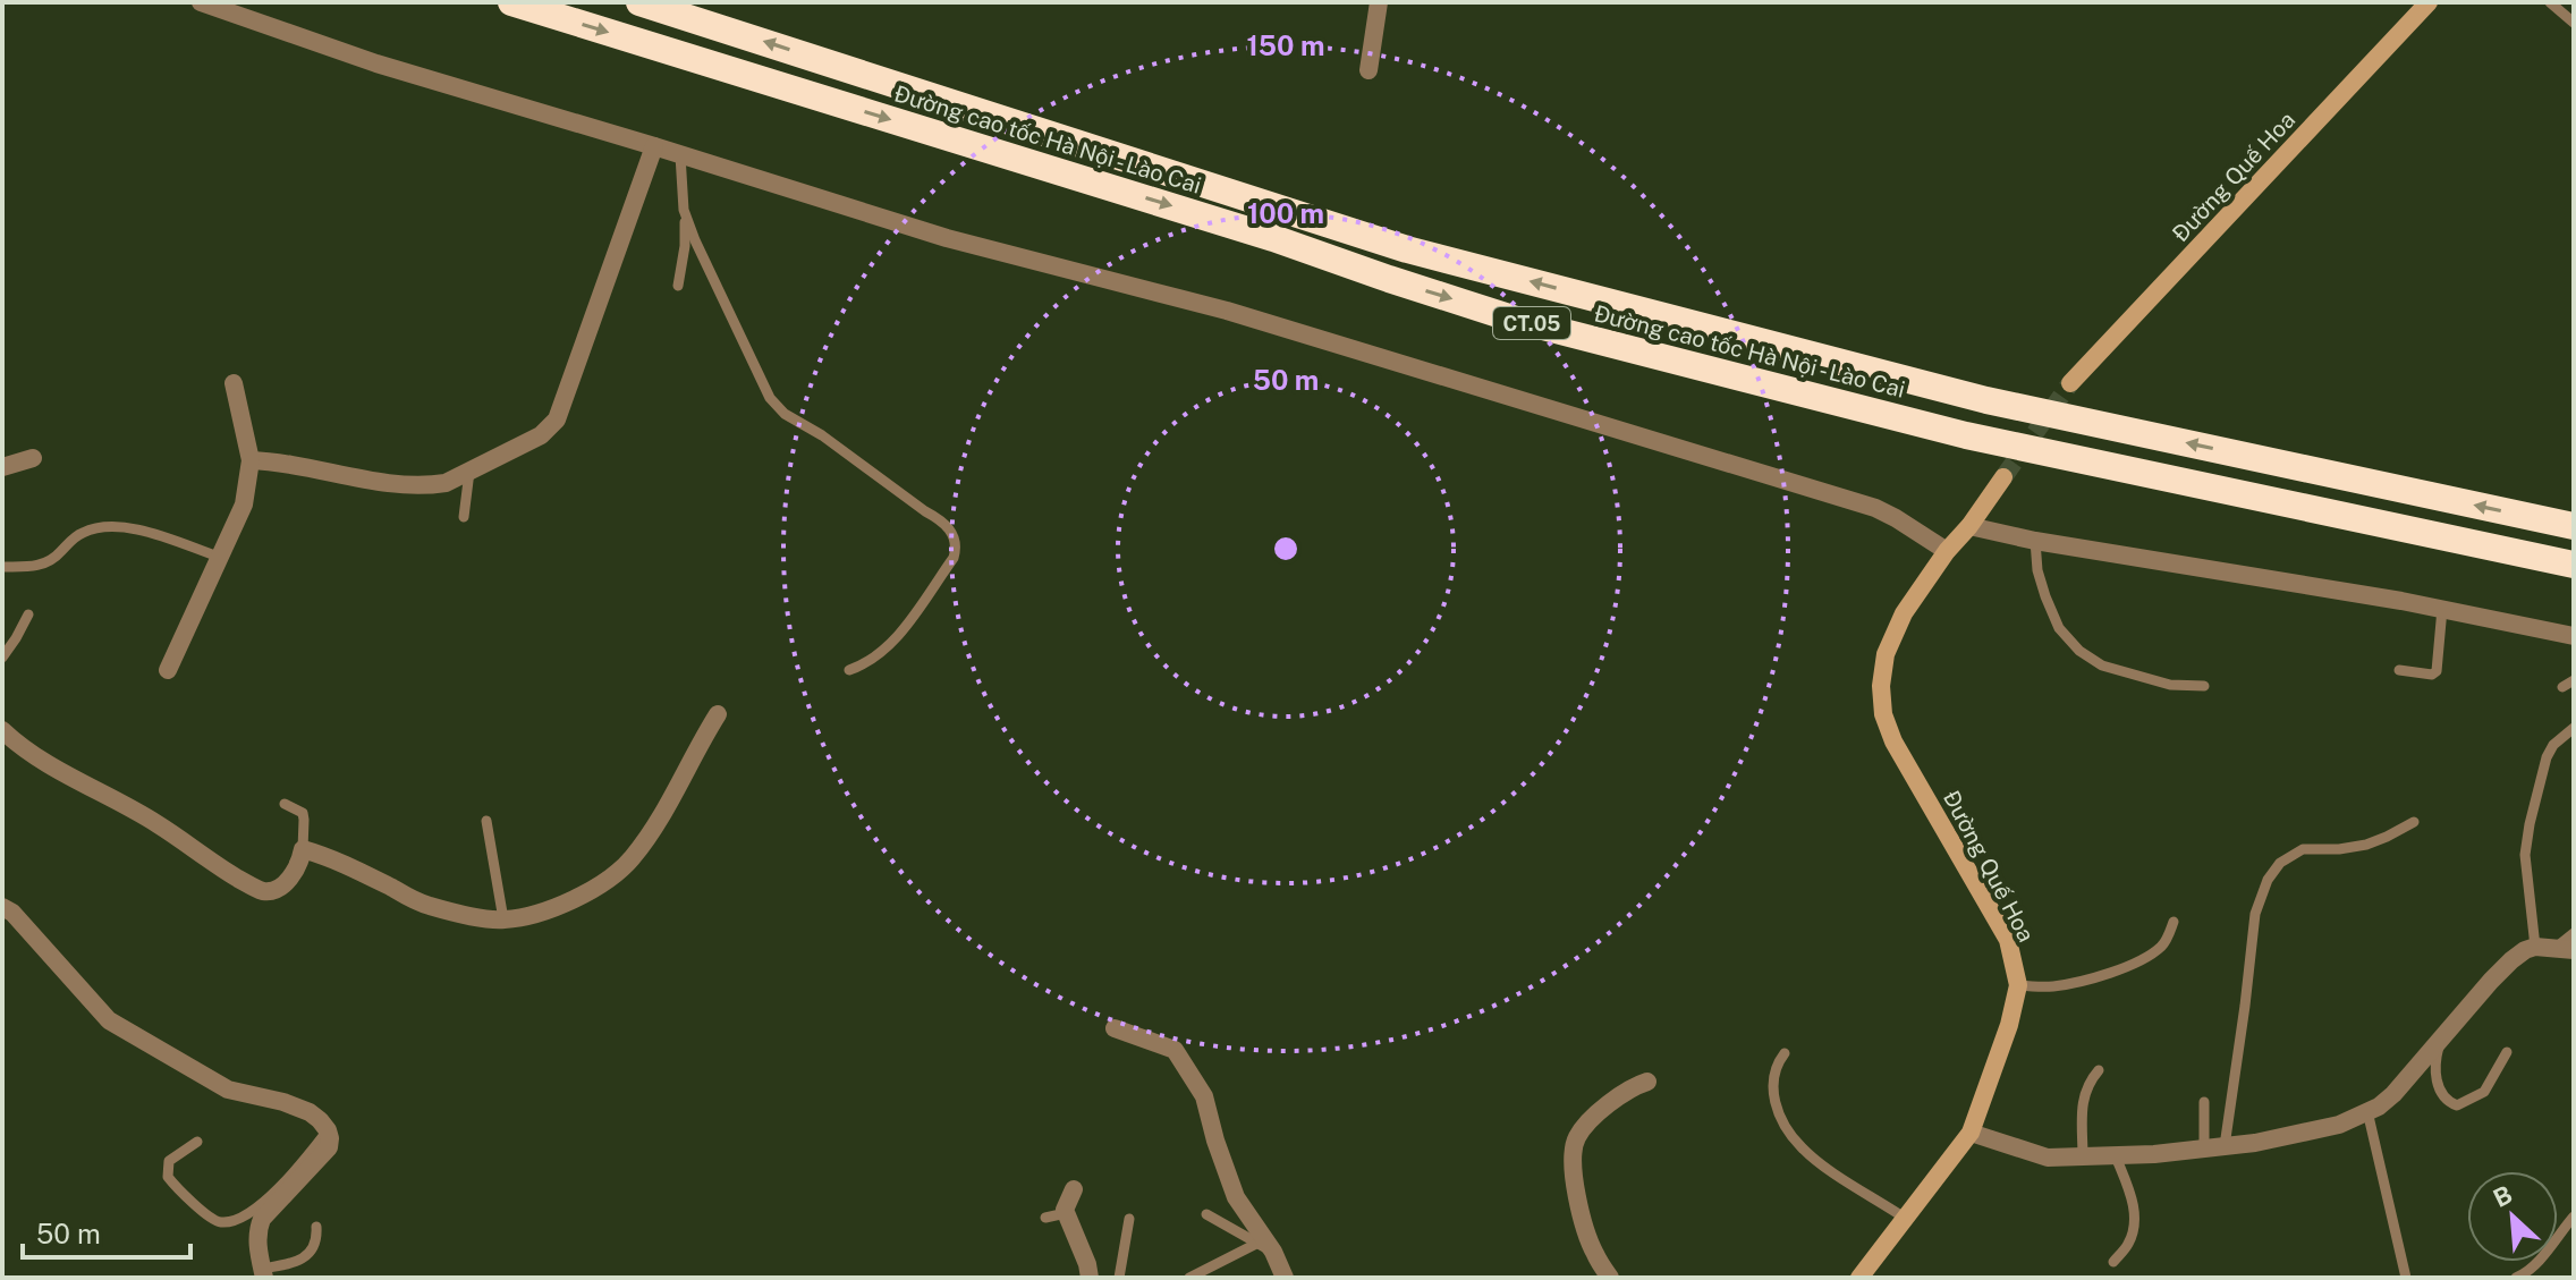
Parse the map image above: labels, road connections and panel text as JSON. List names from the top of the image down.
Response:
{
  "streets": {
    "highway": ["Đường cao tốc Hà Nội - Lào Cai", "CT.05"],
    "street": ["Đường Quế Hoa"]
  },
  "scale_bar": "50 m",
  "north": "top left",
  "rings": ["150 m", "100 m", "50 m"]
}
